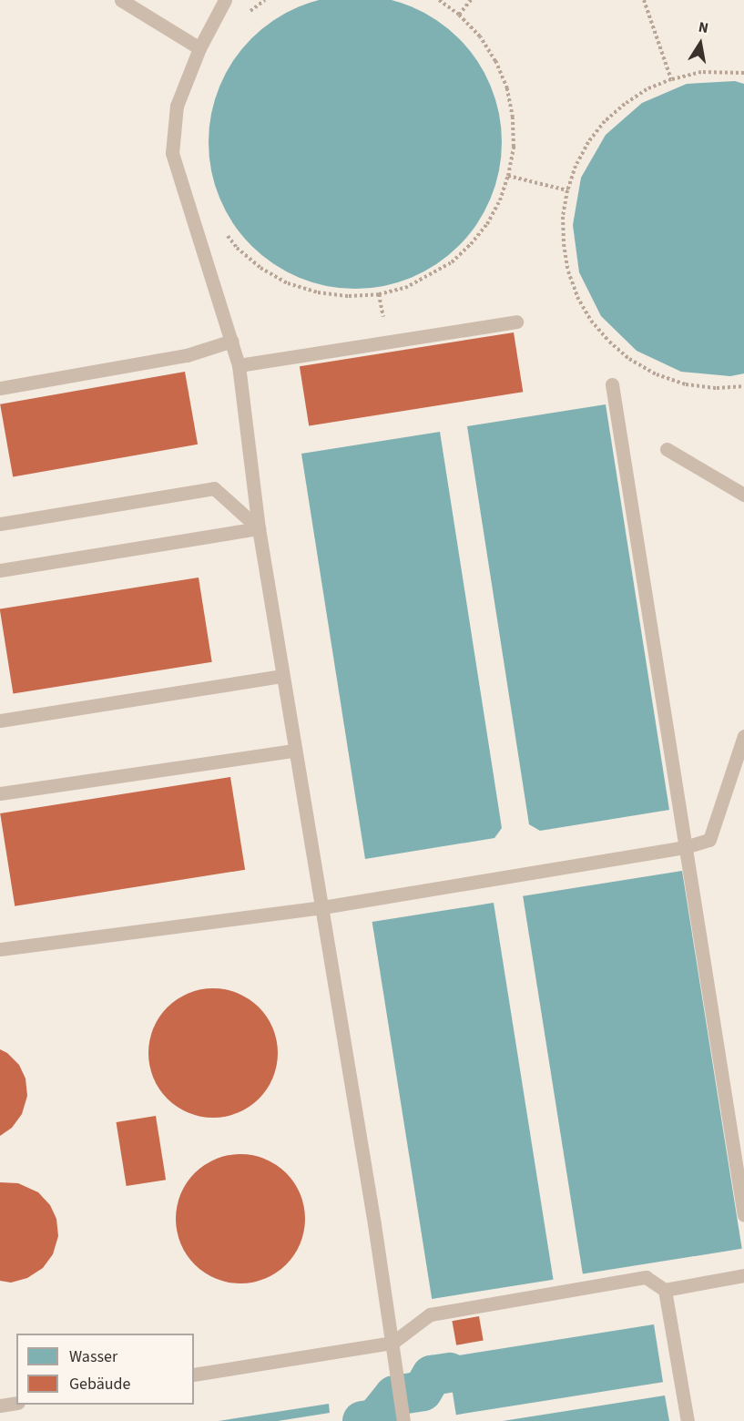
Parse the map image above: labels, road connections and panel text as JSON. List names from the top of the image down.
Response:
{
  "legend": ["Wasser", "Gebäude"],
  "north": "top"
}
